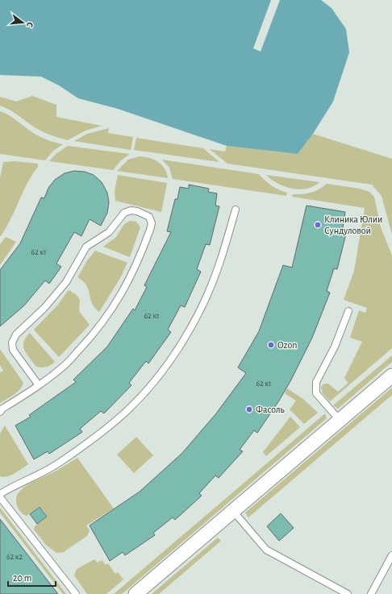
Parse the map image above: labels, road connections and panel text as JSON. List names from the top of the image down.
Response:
{
  "places": ["Клиника Юлии Сундуловой", "Ozon", "Фасоль"],
  "house_numbers": [
    "62 к1",
    "62 к1",
    "62 к1",
    "62 к2"
  ],
  "scale_bar": "20 m",
  "north": "right"
}
